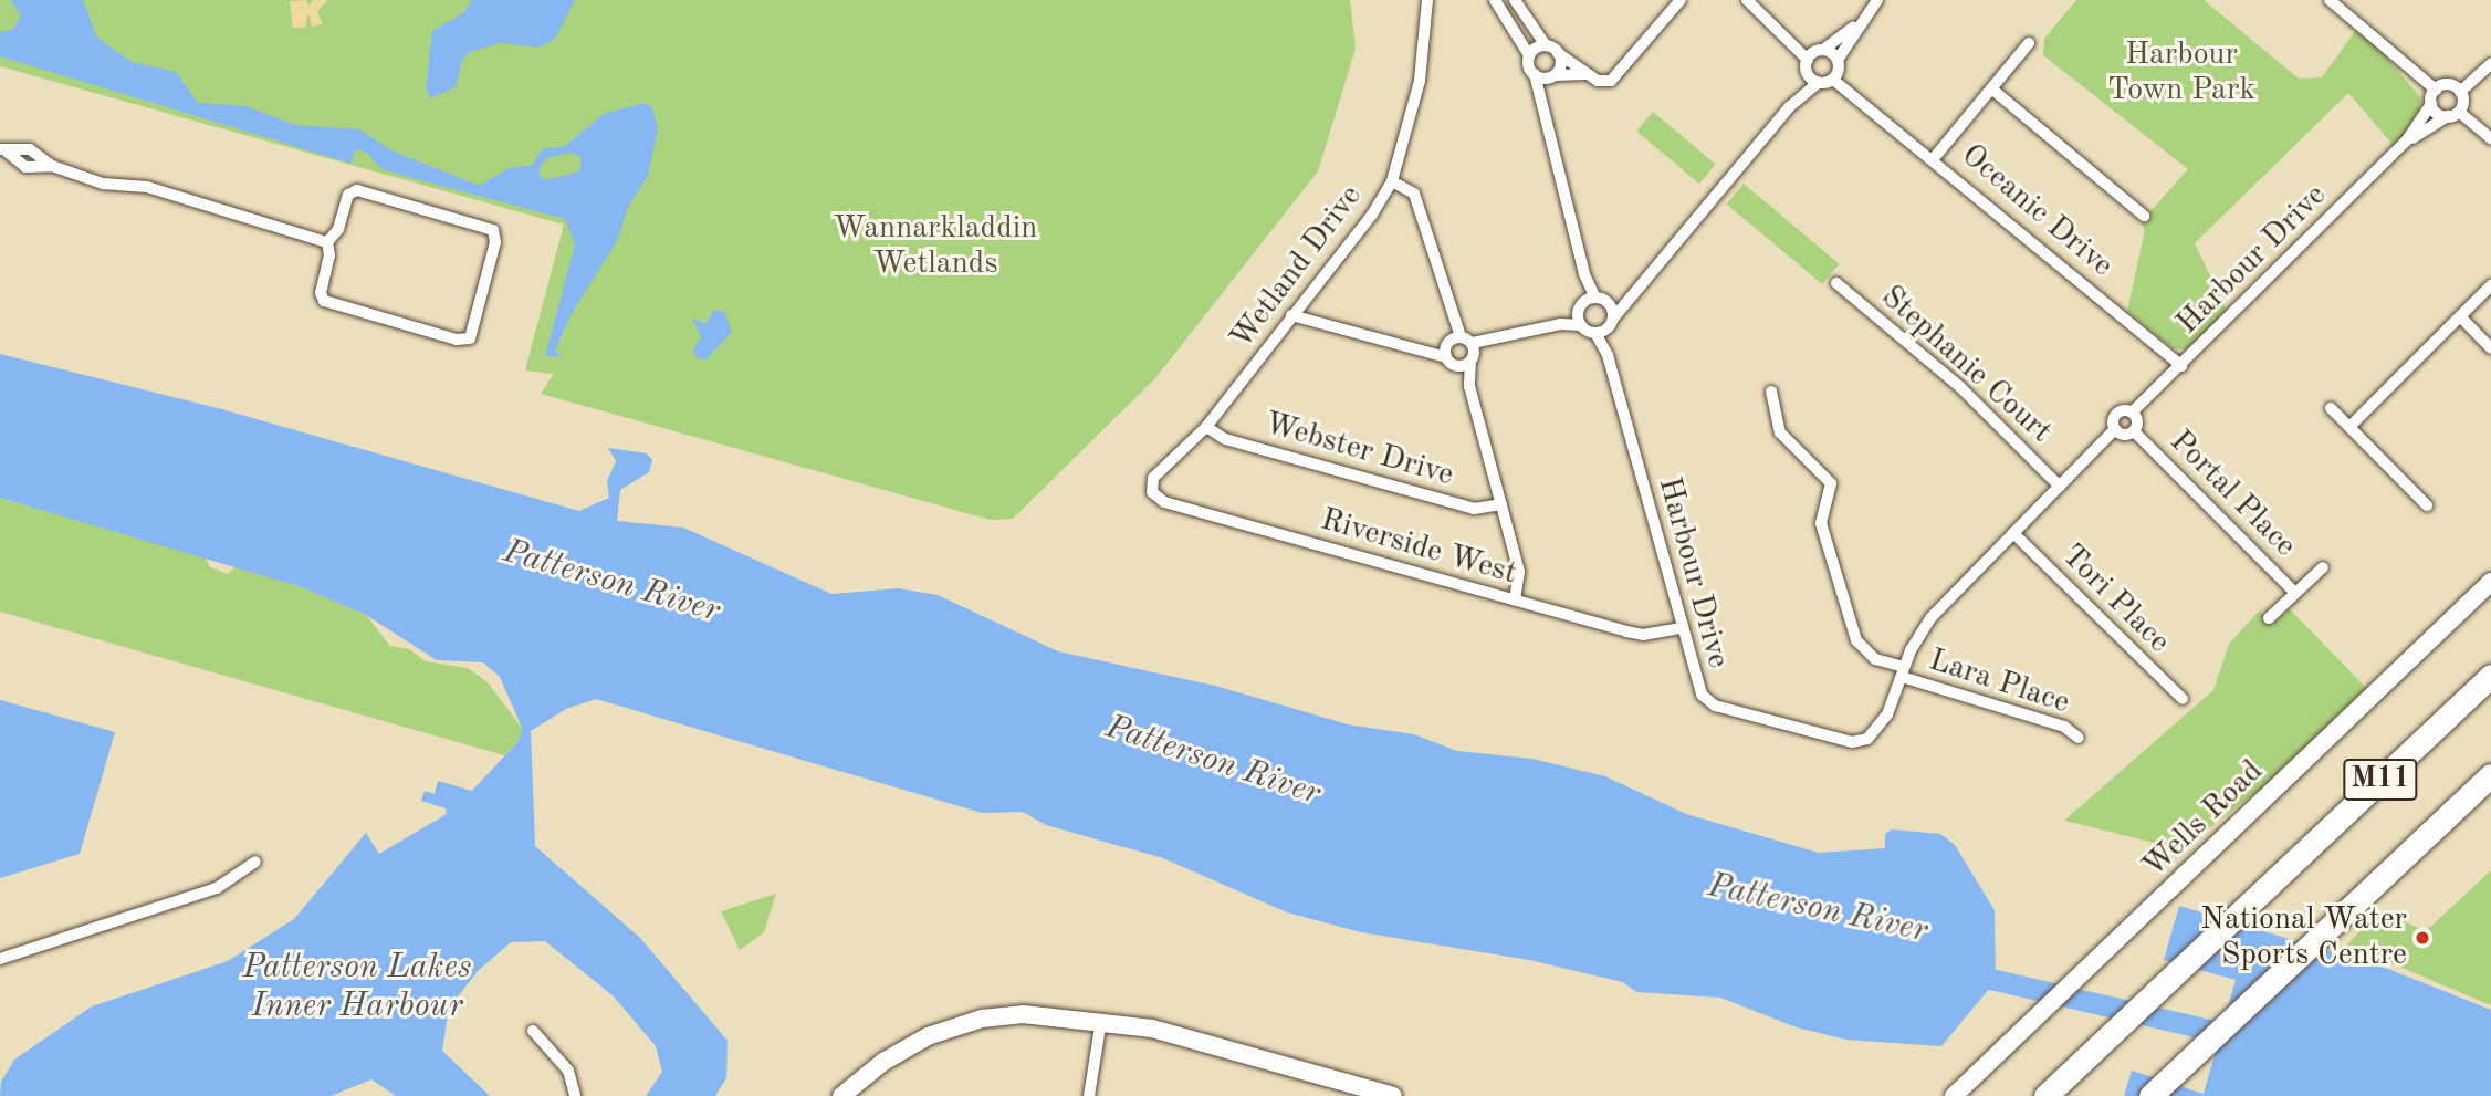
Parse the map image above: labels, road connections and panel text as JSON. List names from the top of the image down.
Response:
{
  "streets": {
    "highway": ["M11"],
    "main road": ["Wells Road"],
    "street": [
      "Oceanic Drive",
      "Harbour Drive",
      "Wetland Drive",
      "Stephanie Court",
      "Webster Drive",
      "Portal Place",
      "Riverside West",
      "Tori Place",
      "Lara Place"
    ]
  },
  "crossings": [
    ["Oceanic Drive", "Harbour Drive"],
    ["Harbour Drive", "Stephanie Court"],
    ["Harbour Drive", "Portal Place"],
    ["Harbour Drive", "Riverside West"],
    ["Harbour Drive", "Tori Place"],
    ["Harbour Drive", "Lara Place"],
    ["Wetland Drive", "Webster Drive"],
    ["Wetland Drive", "Riverside West"]
  ],
  "water": ["Patterson River", "Patterson Lakes Inner Harbour"],
  "parks": ["Harbour Town Park", "Wannarkladdin Wetlands"],
  "places": ["National Water Sports Centre"]
}
